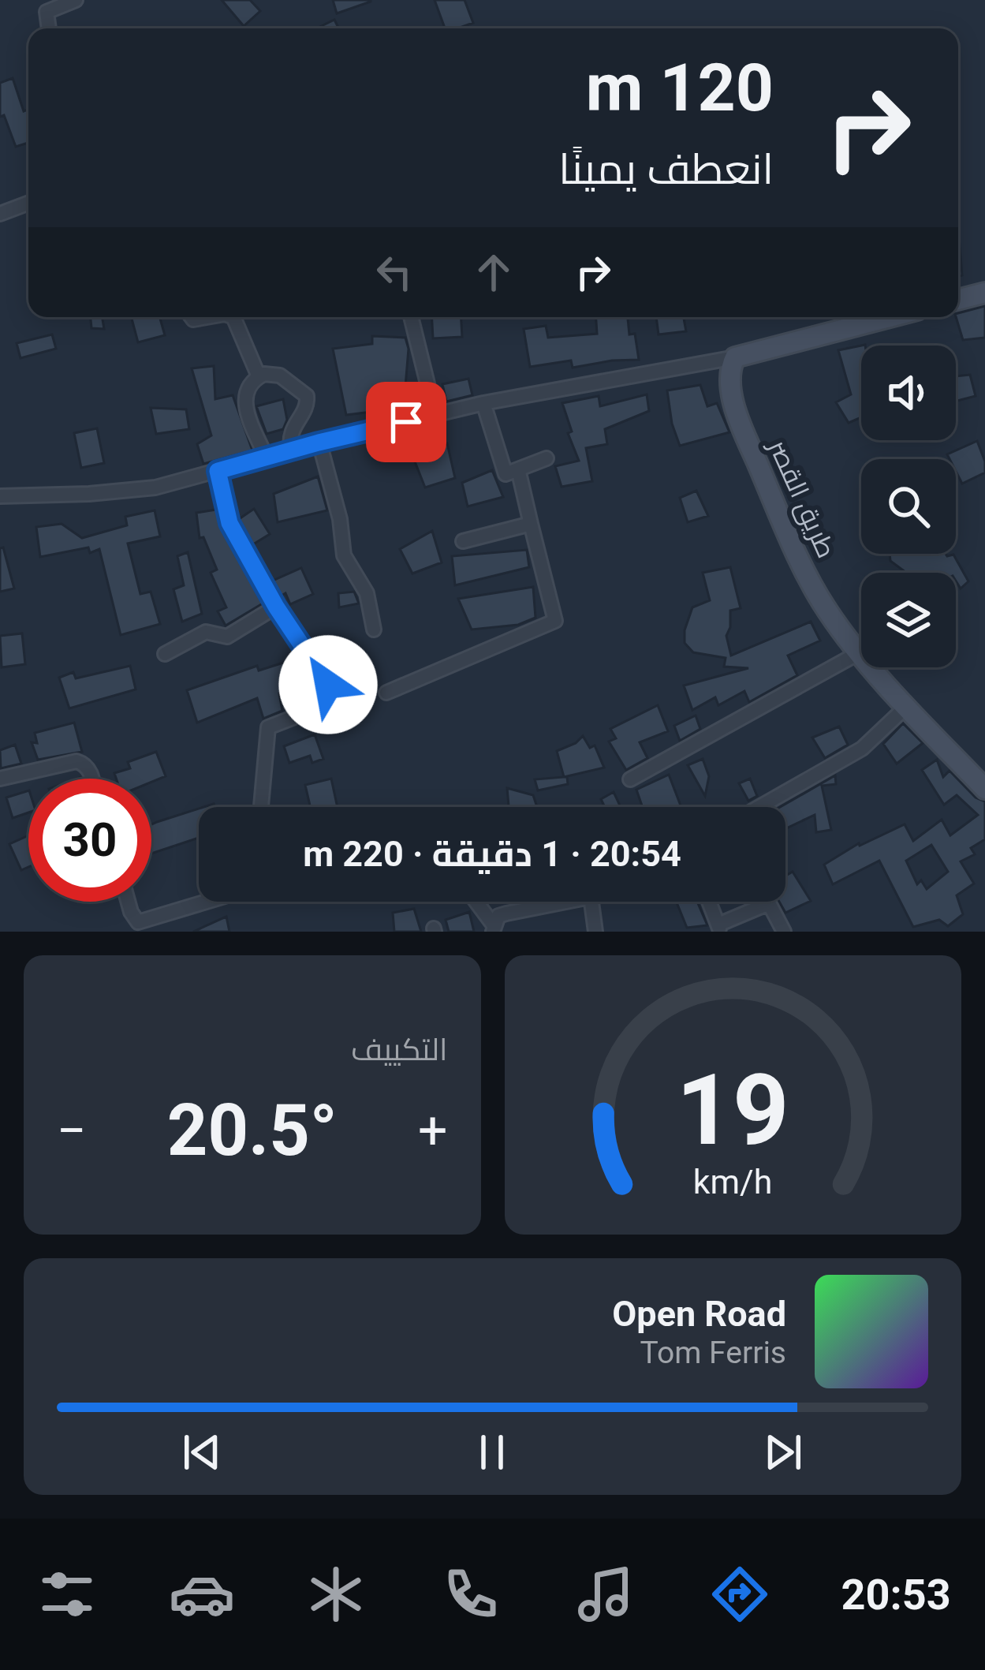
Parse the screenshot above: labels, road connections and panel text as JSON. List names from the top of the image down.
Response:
{
  "streets": {
    "street": ["طريق القصر"]
  },
  "page": {
    "turn": ["120 m", "انعطف يمينًا"],
    "limit": "30",
    "trip": "20:54 · 1 دقيقة · 220 m",
    "tile": "التكييف",
    "heat": ["−", "20.5°", "+"],
    "song": ["Open Road", "Tom Ferris"],
    "tabs": "20:53",
    "gauge": ["19", "km/h"]
  }
}
